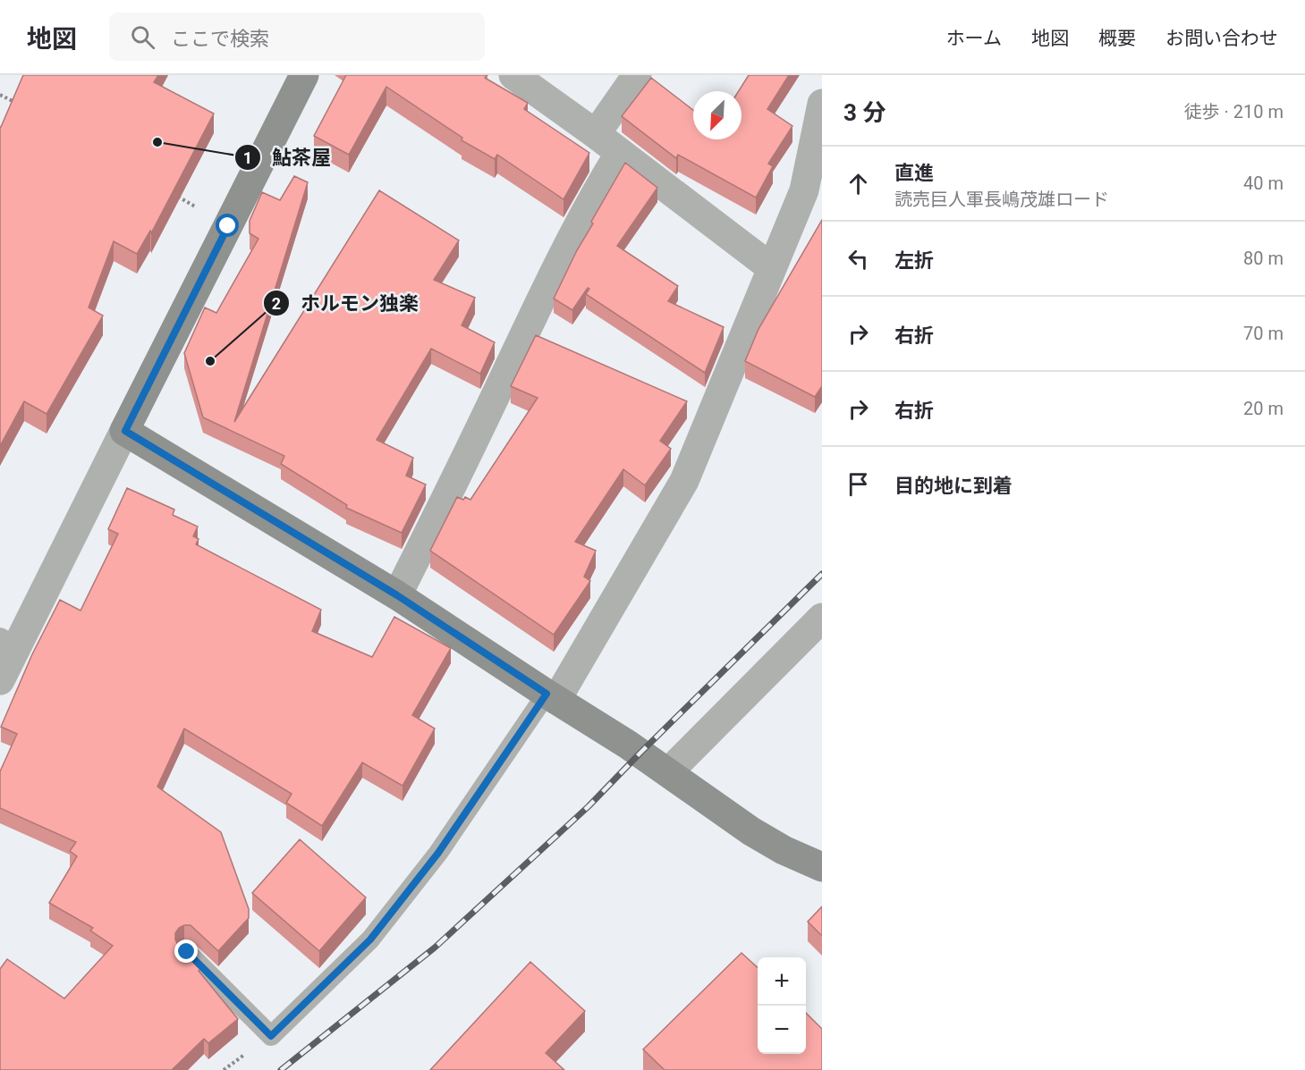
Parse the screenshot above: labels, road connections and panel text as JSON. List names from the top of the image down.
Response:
{
  "places": ["鮎茶屋", "ホルモン独楽"],
  "north": "bottom left",
  "page": {
    "header": "地図",
    "search": "ここで検索",
    "nav": [
      "ホーム",
      "地図",
      "概要",
      "お問い合わせ"
    ],
    "heading": ["3 分", "徒歩 · 210 m"],
    "list": [
      ["直進", "読売巨人軍長嶋茂雄ロード", "40 m"],
      ["左折", "80 m"],
      ["右折", "70 m"],
      ["右折", "20 m"],
      "目的地に到着"
    ],
    "map_buttons": ["+", "−"]
  }
}
